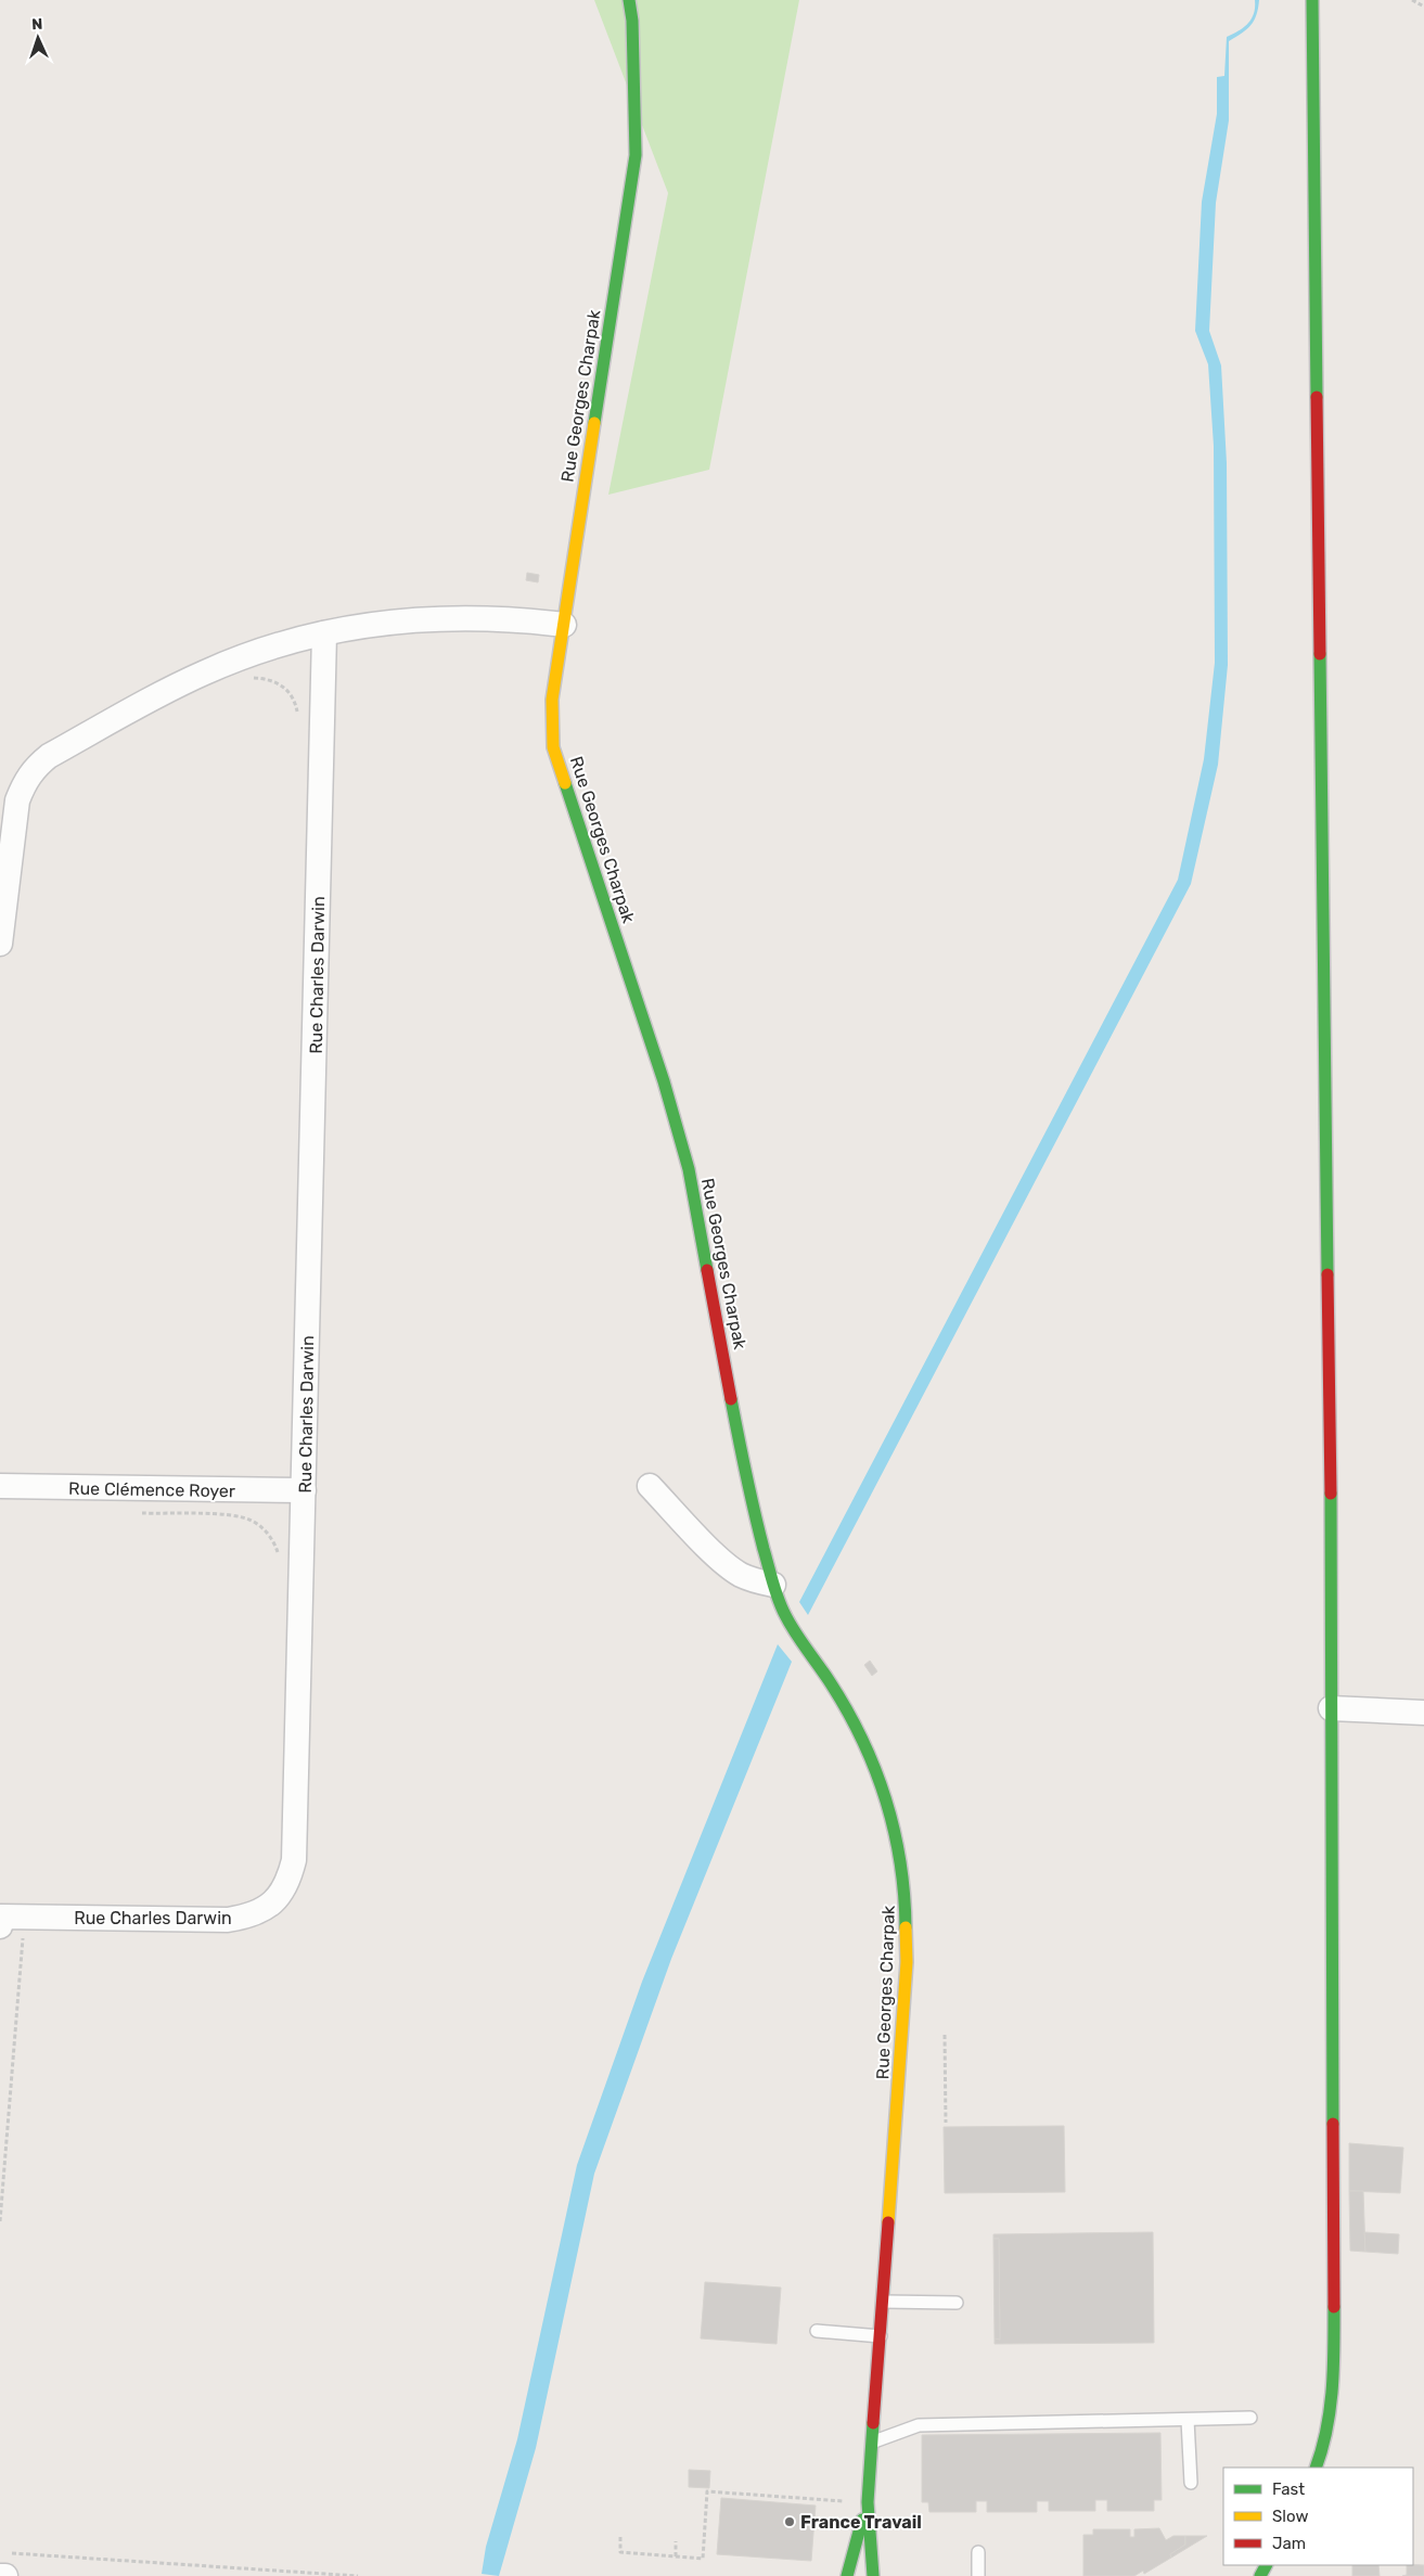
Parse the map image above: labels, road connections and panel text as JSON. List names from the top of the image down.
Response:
{
  "streets": {
    "street": ["Rue Georges Charpak", "Rue Charles Darwin", "Rue Clémence Royer"]
  },
  "crossings": [
    ["Rue Charles Darwin", "Rue Clémence Royer"]
  ],
  "places": ["France Travail"],
  "legend": ["Fast", "Slow", "Jam"],
  "north": "top"
}
